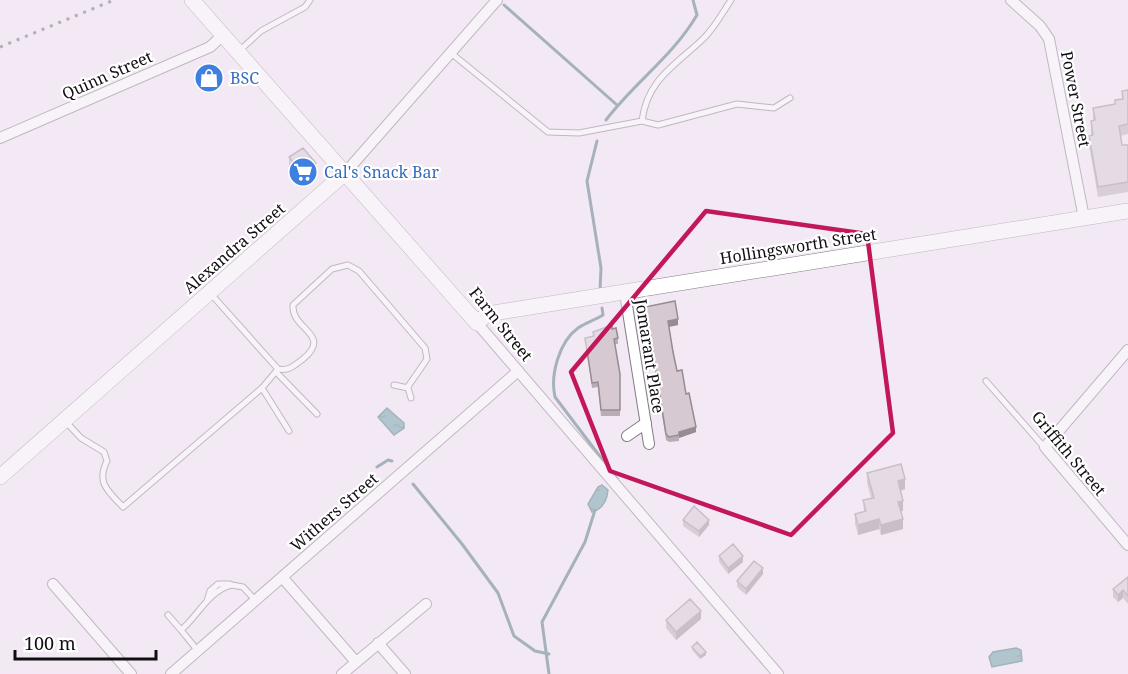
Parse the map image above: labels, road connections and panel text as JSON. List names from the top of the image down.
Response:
{
  "streets": {
    "street": [
      "Quinn Street",
      "Power Street",
      "Hollingsworth Street",
      "Alexandra Street",
      "Farm Street",
      "Jomarant Place",
      "Griffith Street",
      "Withers Street"
    ]
  },
  "crossings": [
    ["Quinn Street", "Farm Street"],
    ["Power Street", "Hollingsworth Street"],
    ["Hollingsworth Street", "Farm Street"],
    ["Hollingsworth Street", "Jomarant Place"],
    ["Alexandra Street", "Farm Street"],
    ["Farm Street", "Withers Street"]
  ],
  "places": {
    "shop": ["BSC"],
    "supermarket": ["Cal's Snack Bar"]
  },
  "scale_bar": "100 m"
}
